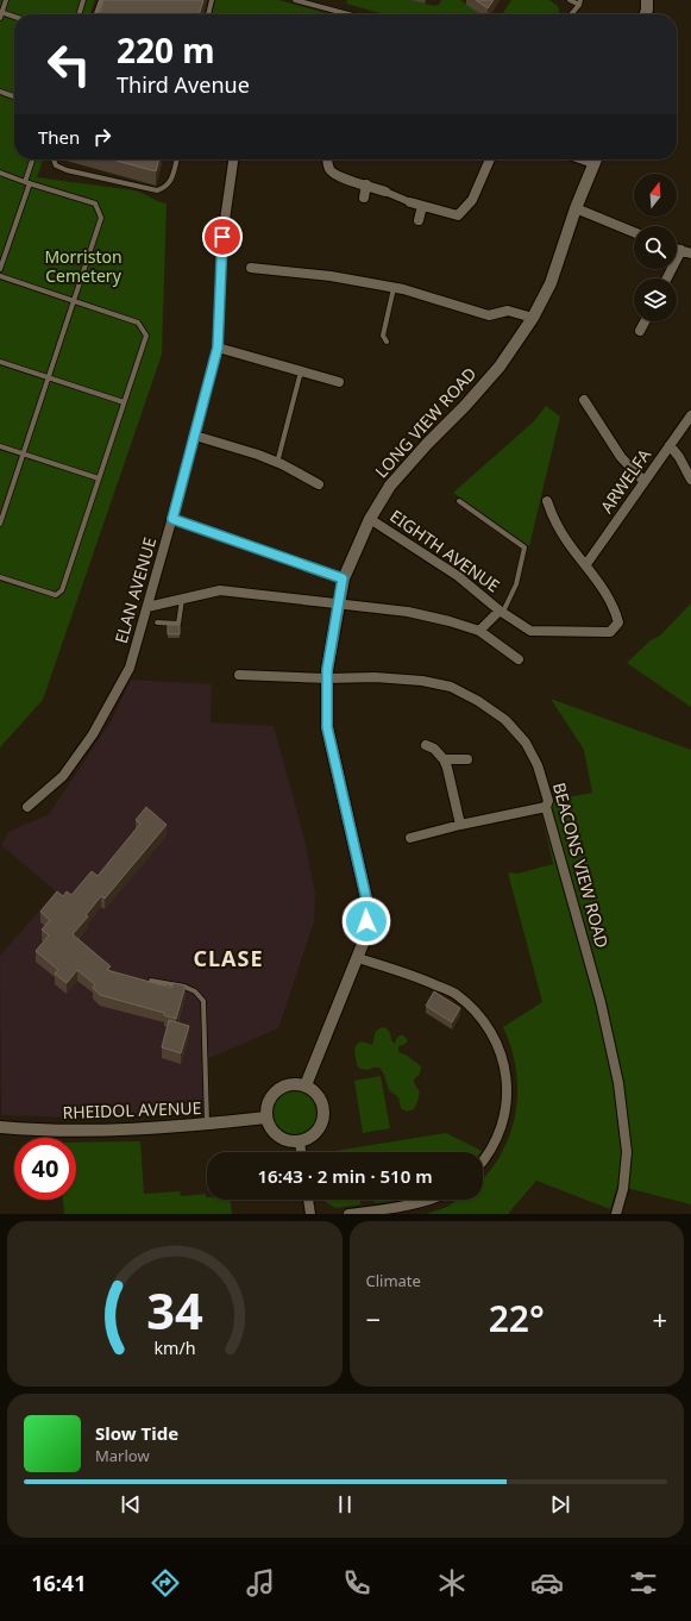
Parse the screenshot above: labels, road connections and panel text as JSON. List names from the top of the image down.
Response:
{
  "streets": {
    "street": [
      "LONG VIEW ROAD",
      "ARWELFA",
      "EIGHTH AVENUE",
      "ELAN AVENUE",
      "BEACONS VIEW ROAD",
      "RHEIDOL AVENUE"
    ]
  },
  "crossings": [
    ["LONG VIEW ROAD", "EIGHTH AVENUE"],
    ["LONG VIEW ROAD", "BEACONS VIEW ROAD"],
    ["LONG VIEW ROAD", "RHEIDOL AVENUE"],
    ["ARWELFA", "EIGHTH AVENUE"]
  ],
  "districts": ["CLASE"],
  "parks": ["Morriston Cemetery"],
  "north": "top",
  "page": {
    "turn": ["220 m", "Third Avenue"],
    "then": "Then",
    "limit": "40",
    "trip": "16:43 · 2 min · 510 m",
    "tile": "Climate",
    "heat": ["−", "22°", "+"],
    "song": ["Slow Tide", "Marlow"],
    "tabs": "16:41",
    "gauge": ["34", "km/h"]
  }
}
